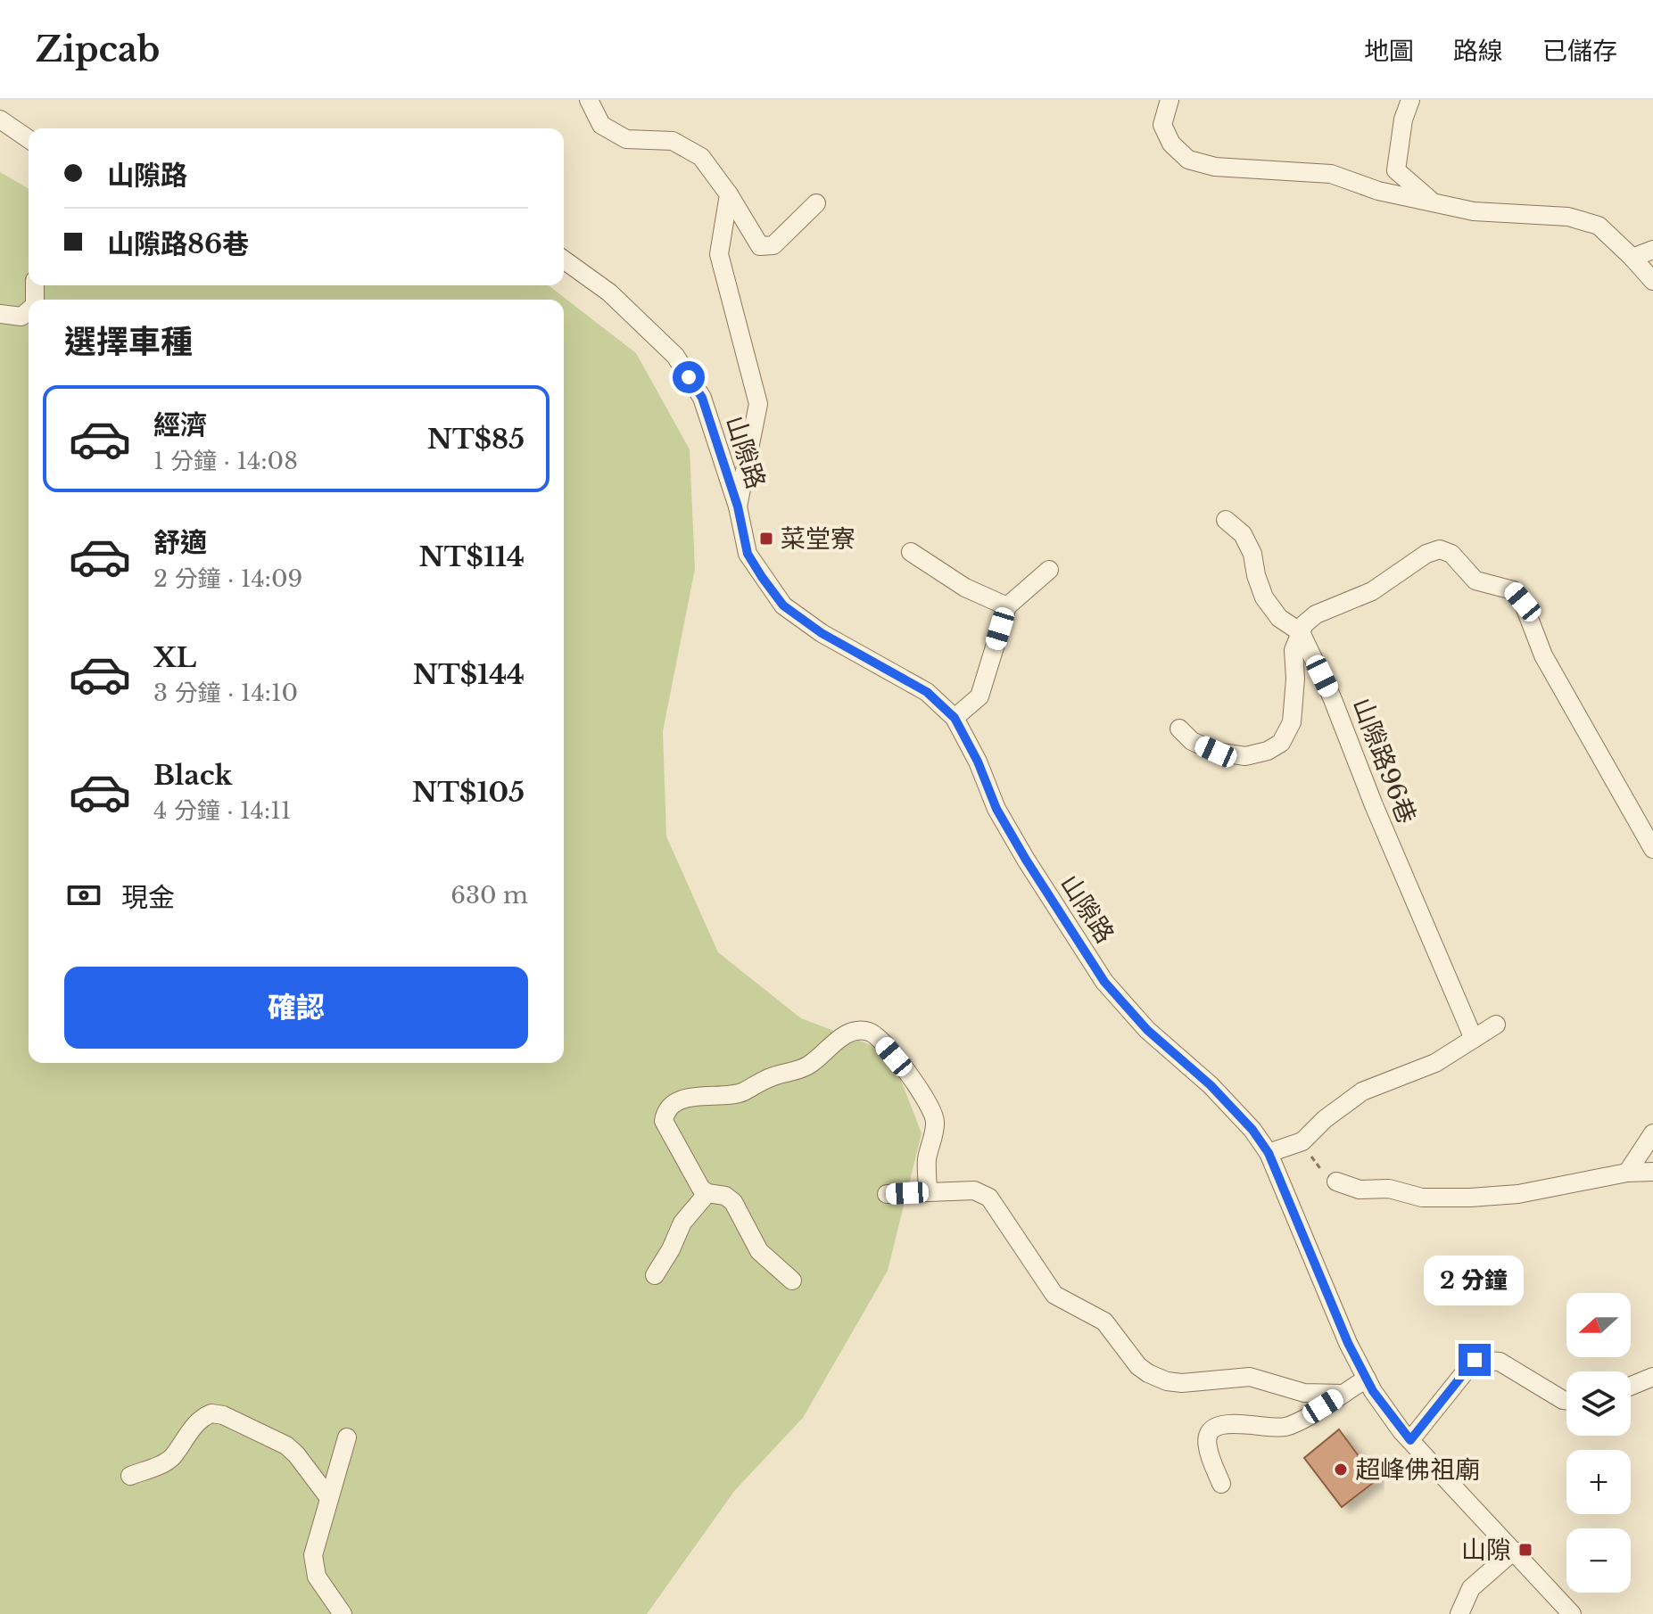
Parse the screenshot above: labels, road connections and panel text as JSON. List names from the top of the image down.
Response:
{
  "streets": {
    "street": ["山隙路", "山隙路96巷"]
  },
  "places": {
    "transit": ["菜堂寮", "山隙"],
    "other": ["超峰佛祖廟"]
  },
  "north": "left",
  "page": {
    "header": "Zipcab",
    "nav": ["地圖", "路線", "已儲存"],
    "banner": ["山隙路", "山隙路86巷"],
    "heading": "選擇車種",
    "list": [
      {
        "name": "經濟",
        "note": "1 分鐘 · 14:08",
        "value": "NT$85"
      },
      {
        "name": "舒適",
        "note": "2 分鐘 · 14:09",
        "value": "NT$114"
      },
      {
        "name": "XL",
        "note": "3 分鐘 · 14:10",
        "value": "NT$144"
      },
      {
        "name": "Black",
        "note": "4 分鐘 · 14:11",
        "value": "NT$105"
      }
    ],
    "pay": ["現金", "630 m"],
    "buttons": "確認",
    "bubble": "2 分鐘",
    "map_buttons": ["+", "−"]
  }
}
